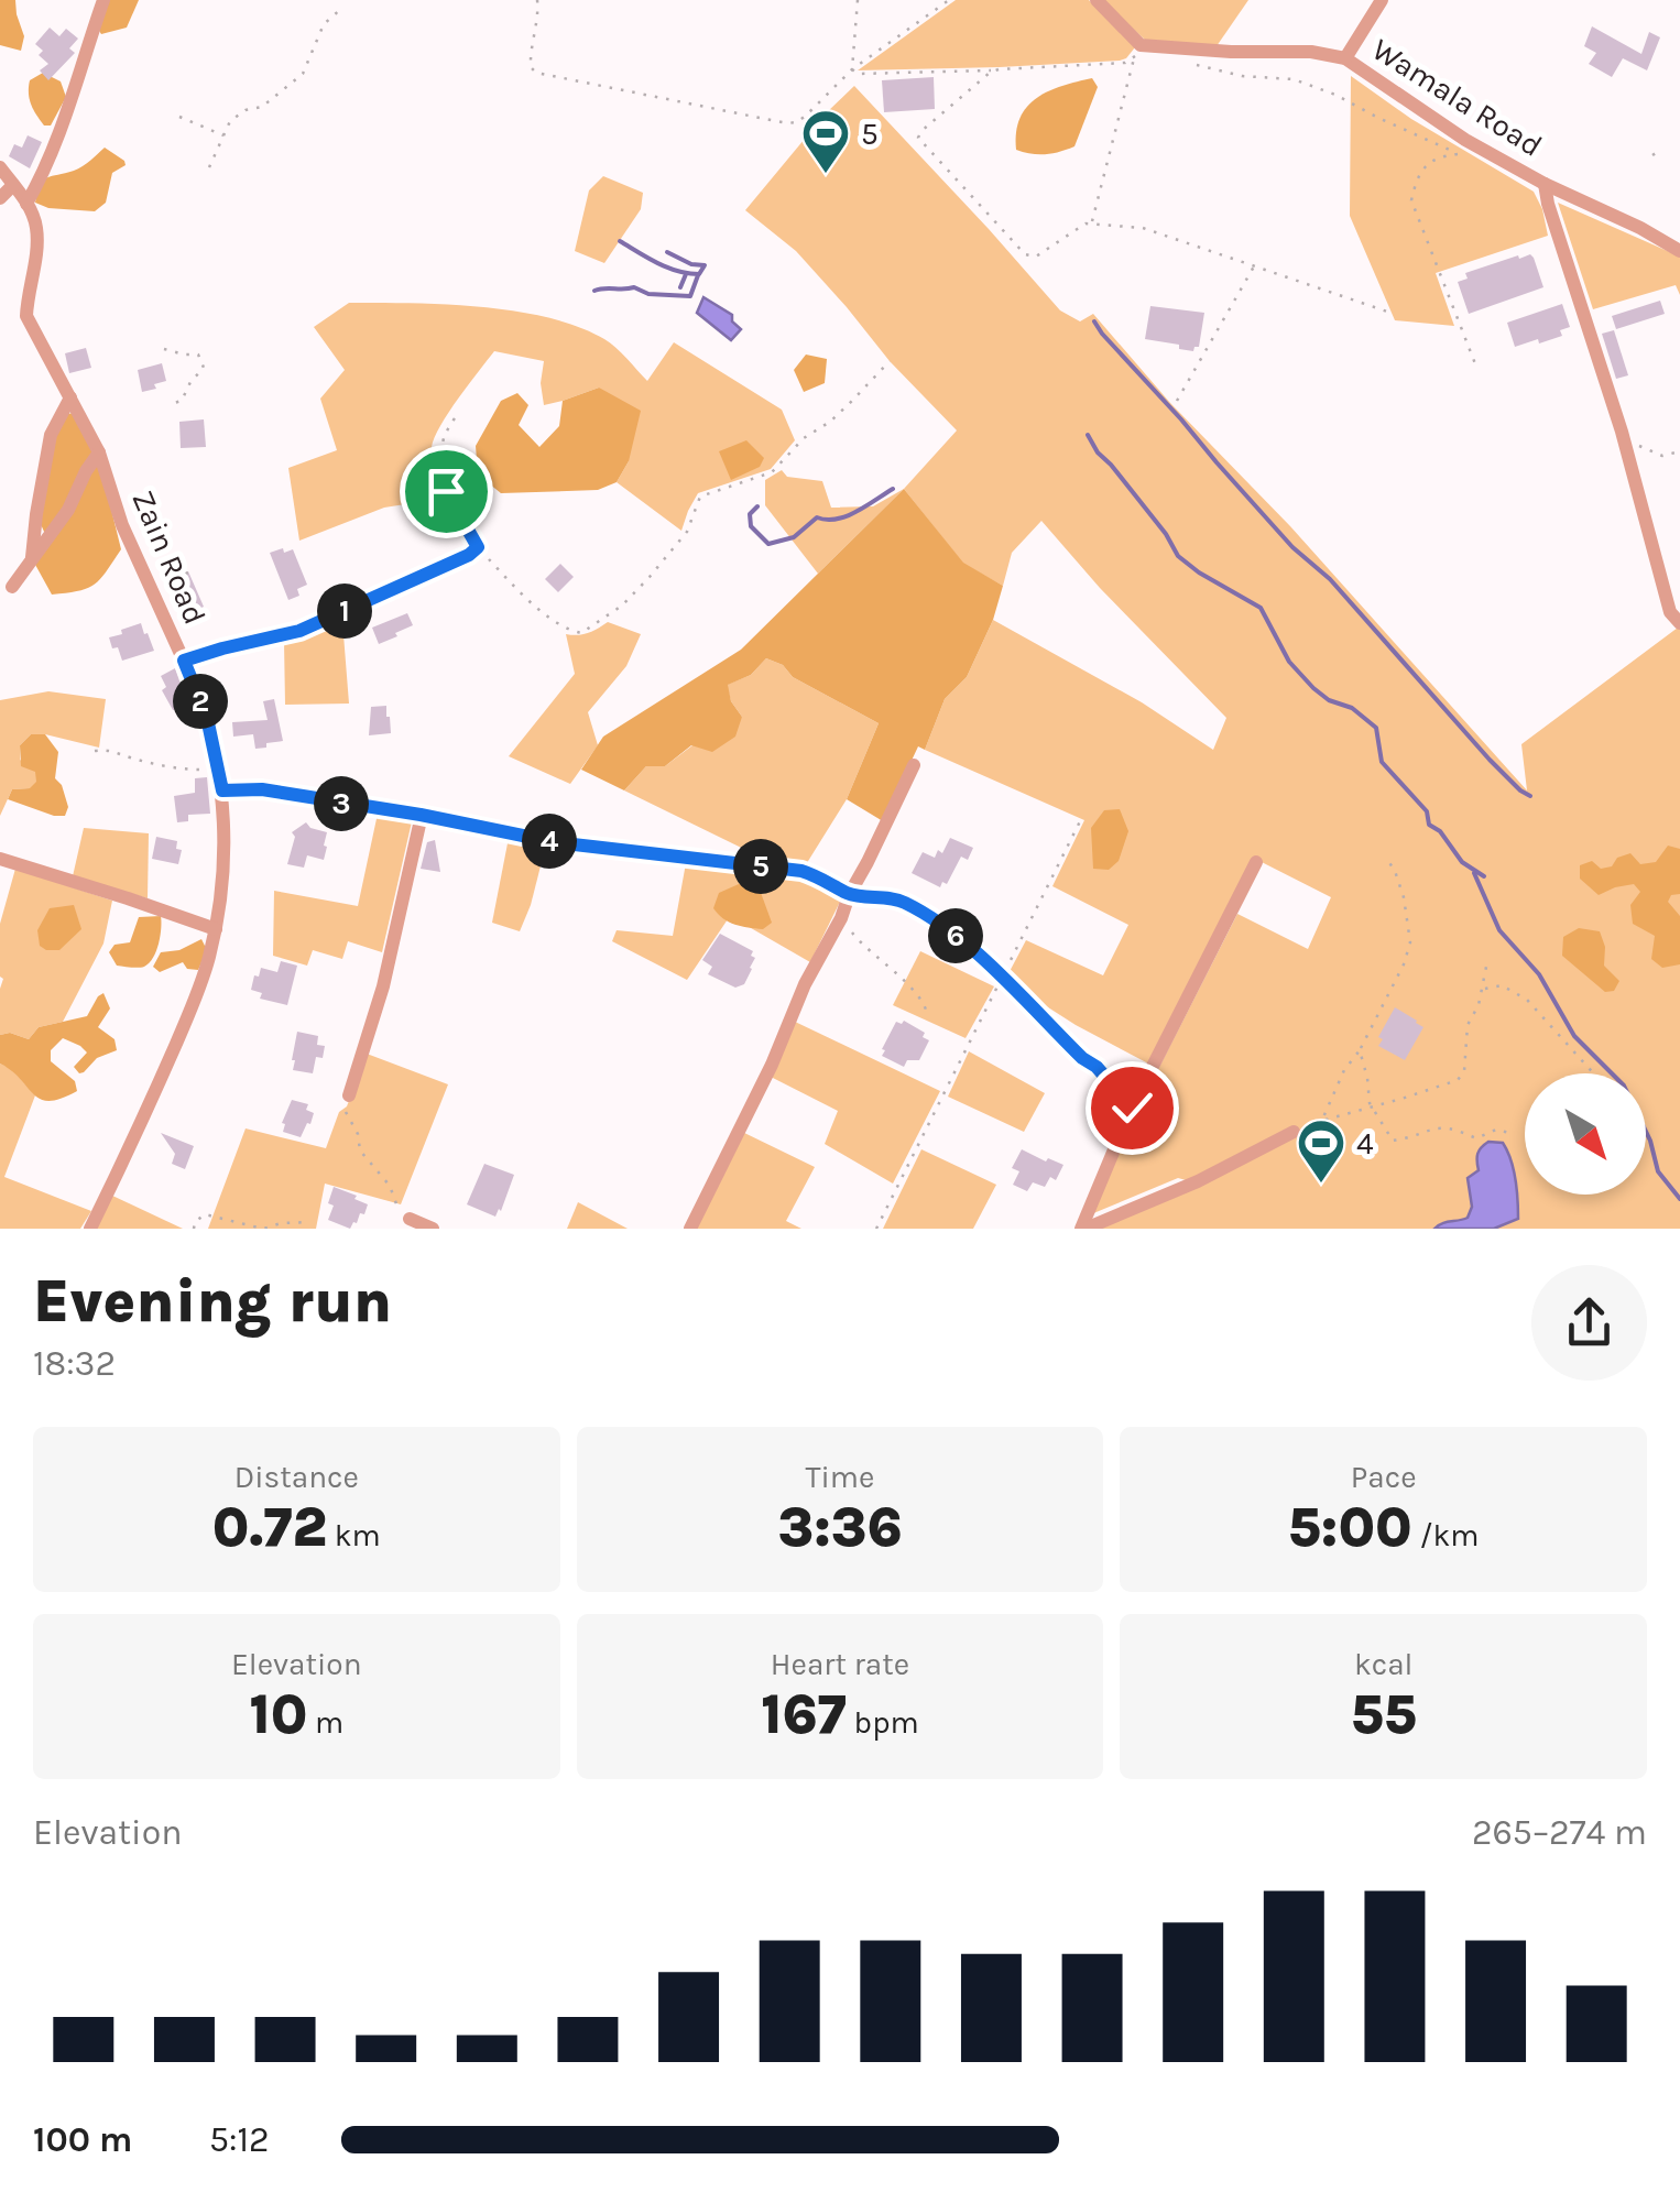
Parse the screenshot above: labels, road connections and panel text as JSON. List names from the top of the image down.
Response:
{
  "streets": {
    "street": ["Wamala Road", "Zain Road"]
  },
  "places": {
    "sports": ["5", "4"]
  },
  "north": "bottom right",
  "page": {
    "pins": [
      "1",
      "2",
      "3",
      "4",
      "5",
      "6"
    ],
    "heading": ["Evening run", "18:32"],
    "stats": [
      ["Distance", "0.72 km"],
      ["Time", "3:36"],
      ["Pace", "5:00 /km"],
      ["Elevation", "10 m"],
      ["Heart rate", "167 bpm"],
      ["kcal", "55"]
    ],
    "chart": ["Elevation", "265–274 m"],
    "list": [
      {
        "name": "100 m",
        "note": "5:12"
      }
    ]
  }
}
